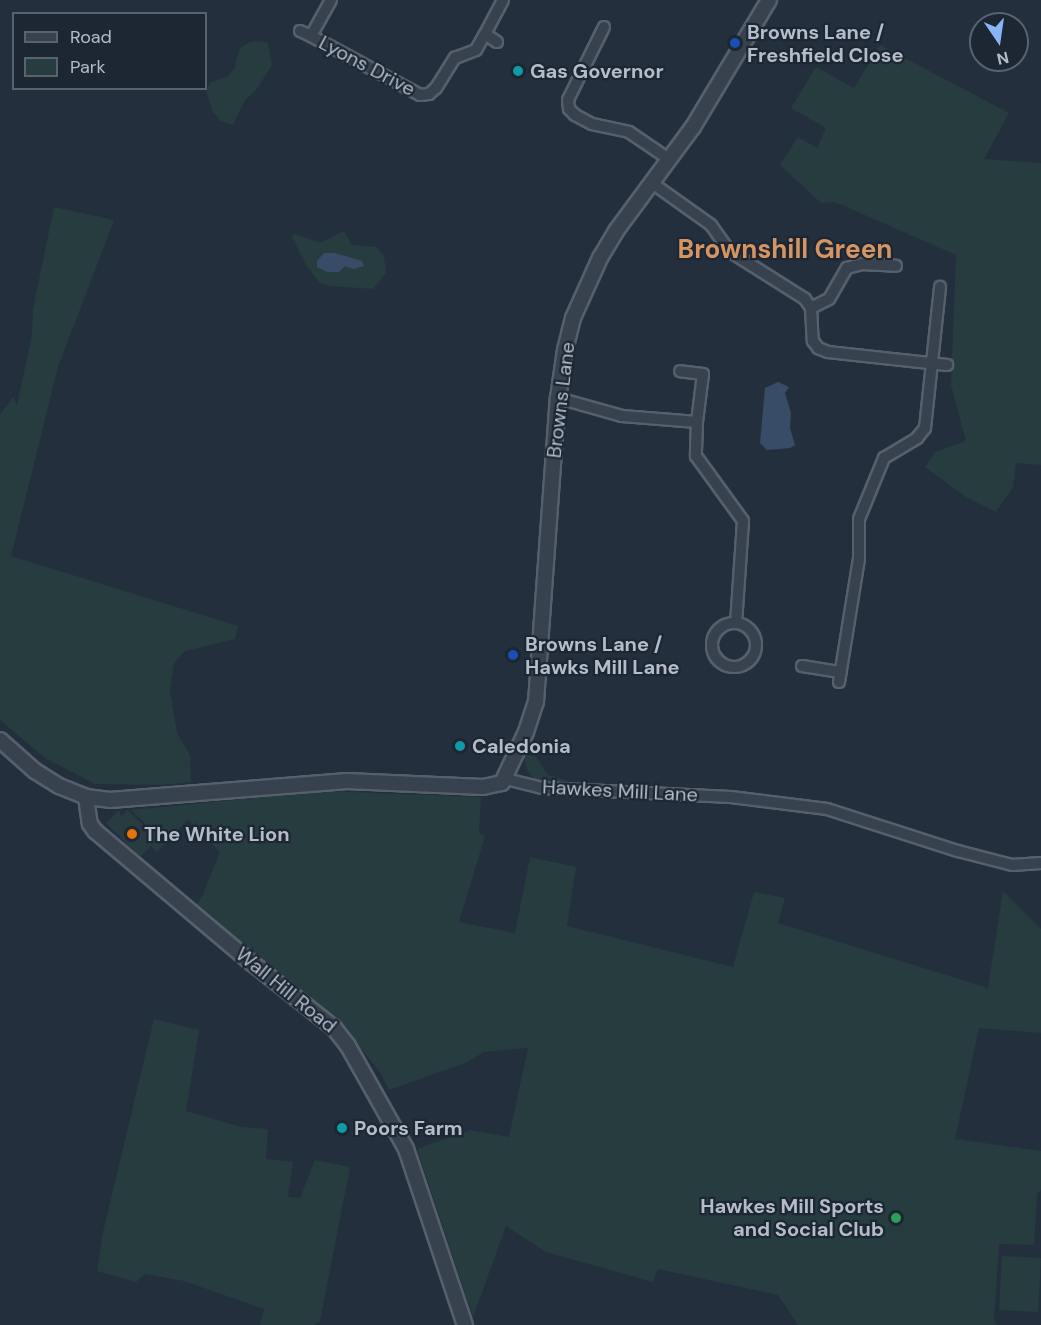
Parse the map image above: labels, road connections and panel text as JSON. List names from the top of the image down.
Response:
{
  "streets": {
    "street": [
      "Lyons Drive",
      "Browns Lane",
      "Hawkes Mill Lane",
      "Wall Hill Road"
    ]
  },
  "crossings": [
    ["Browns Lane", "Hawkes Mill Lane"],
    ["Hawkes Mill Lane", "Wall Hill Road"]
  ],
  "districts": ["Brownshill Green"],
  "places": [
    "Browns Lane / Freshfield Close",
    "Gas Governor",
    "Browns Lane / Hawks Mill Lane",
    "Caledonia",
    "The White Lion",
    "Poors Farm",
    "Hawkes Mill Sports and Social Club"
  ],
  "legend": ["Road", "Park"],
  "north": "bottom"
}
